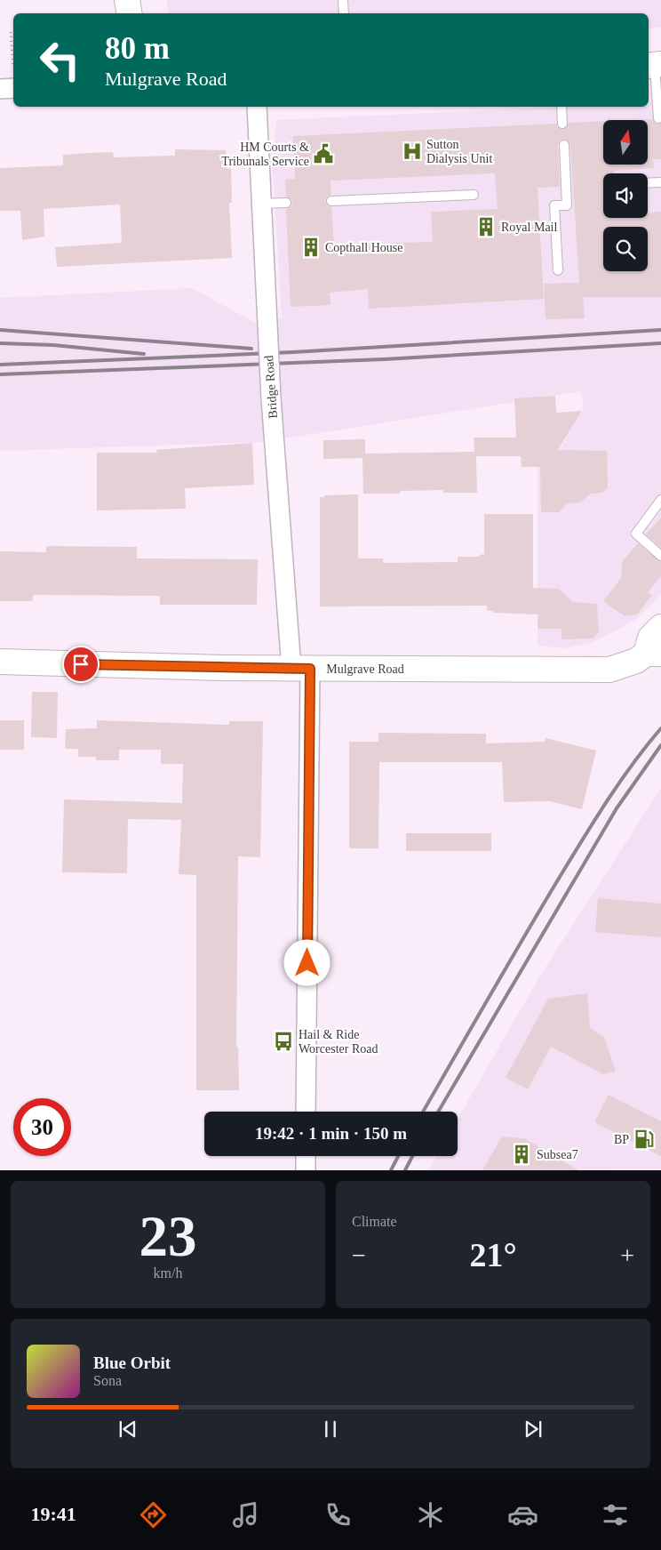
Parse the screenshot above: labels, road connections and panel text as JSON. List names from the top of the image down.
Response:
{
  "streets": {
    "main road": ["Mulgrave Road"],
    "street": ["Bridge Road"]
  },
  "crossings": [
    ["Bridge Road", "Mulgrave Road"]
  ],
  "places": {
    "hospital": ["Sutton Dialysis Unit"],
    "public building": ["HM Courts & Tribunals Service"],
    "building": ["Royal Mail", "Copthall House", "Subsea7"],
    "bus stop": ["Hail & Ride Worcester Road"],
    "fuel station": ["BP"]
  },
  "north": "top",
  "page": {
    "turn": ["80 m", "Mulgrave Road"],
    "limit": "30",
    "trip": "19:42 · 1 min · 150 m",
    "tile": [
      ["23", "km/h"],
      "Climate"
    ],
    "heat": ["−", "21°", "+"],
    "song": ["Blue Orbit", "Sona"],
    "tabs": "19:41"
  }
}
